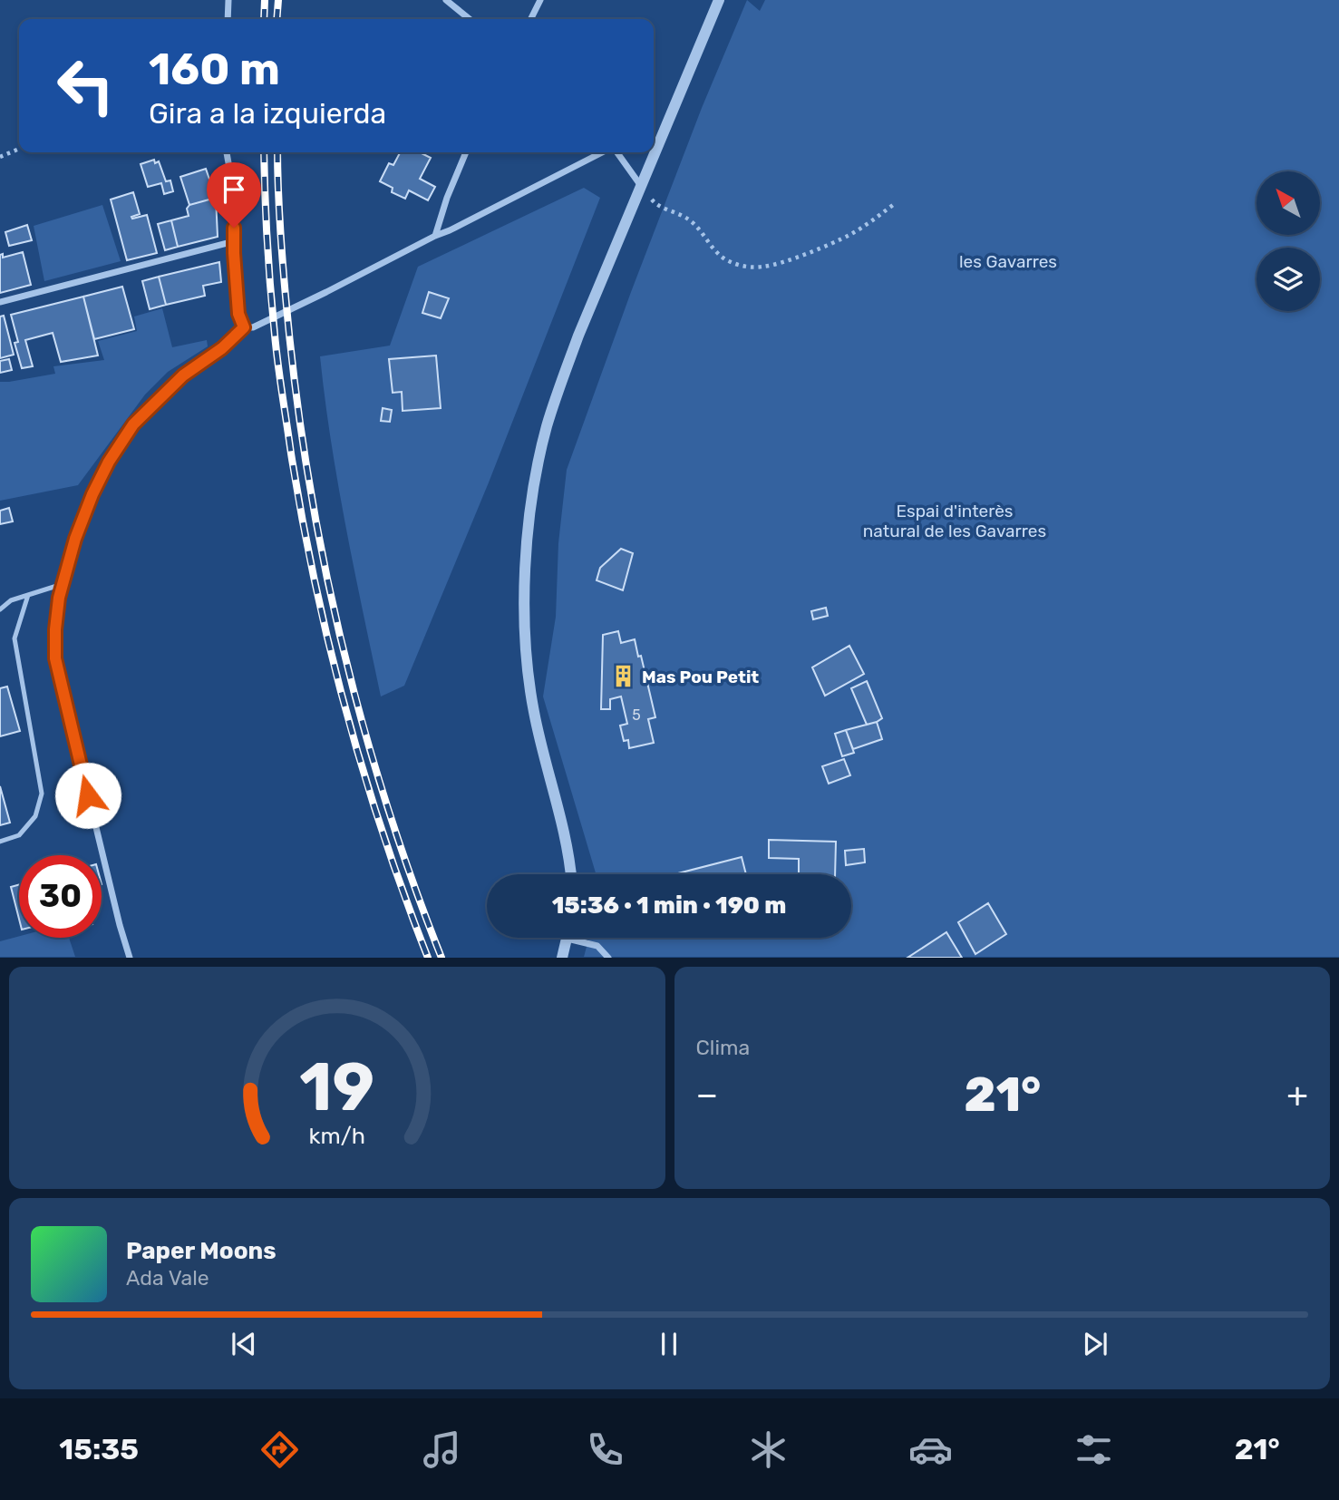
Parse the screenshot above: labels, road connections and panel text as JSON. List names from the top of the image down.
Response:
{
  "parks": ["les Gavarres", "Espai d'interès natural de les Gavarres"],
  "places": {
    "building": ["Mas Pou Petit"]
  },
  "house_numbers": ["5"],
  "north": "top left",
  "page": {
    "turn": ["160 m", "Gira a la izquierda"],
    "limit": "30",
    "trip": "15:36 · 1 min · 190 m",
    "tile": "Clima",
    "heat": ["−", "21°", "+"],
    "song": ["Paper Moons", "Ada Vale"],
    "tabs": ["15:35", "21°"],
    "gauge": ["19", "km/h"]
  }
}
